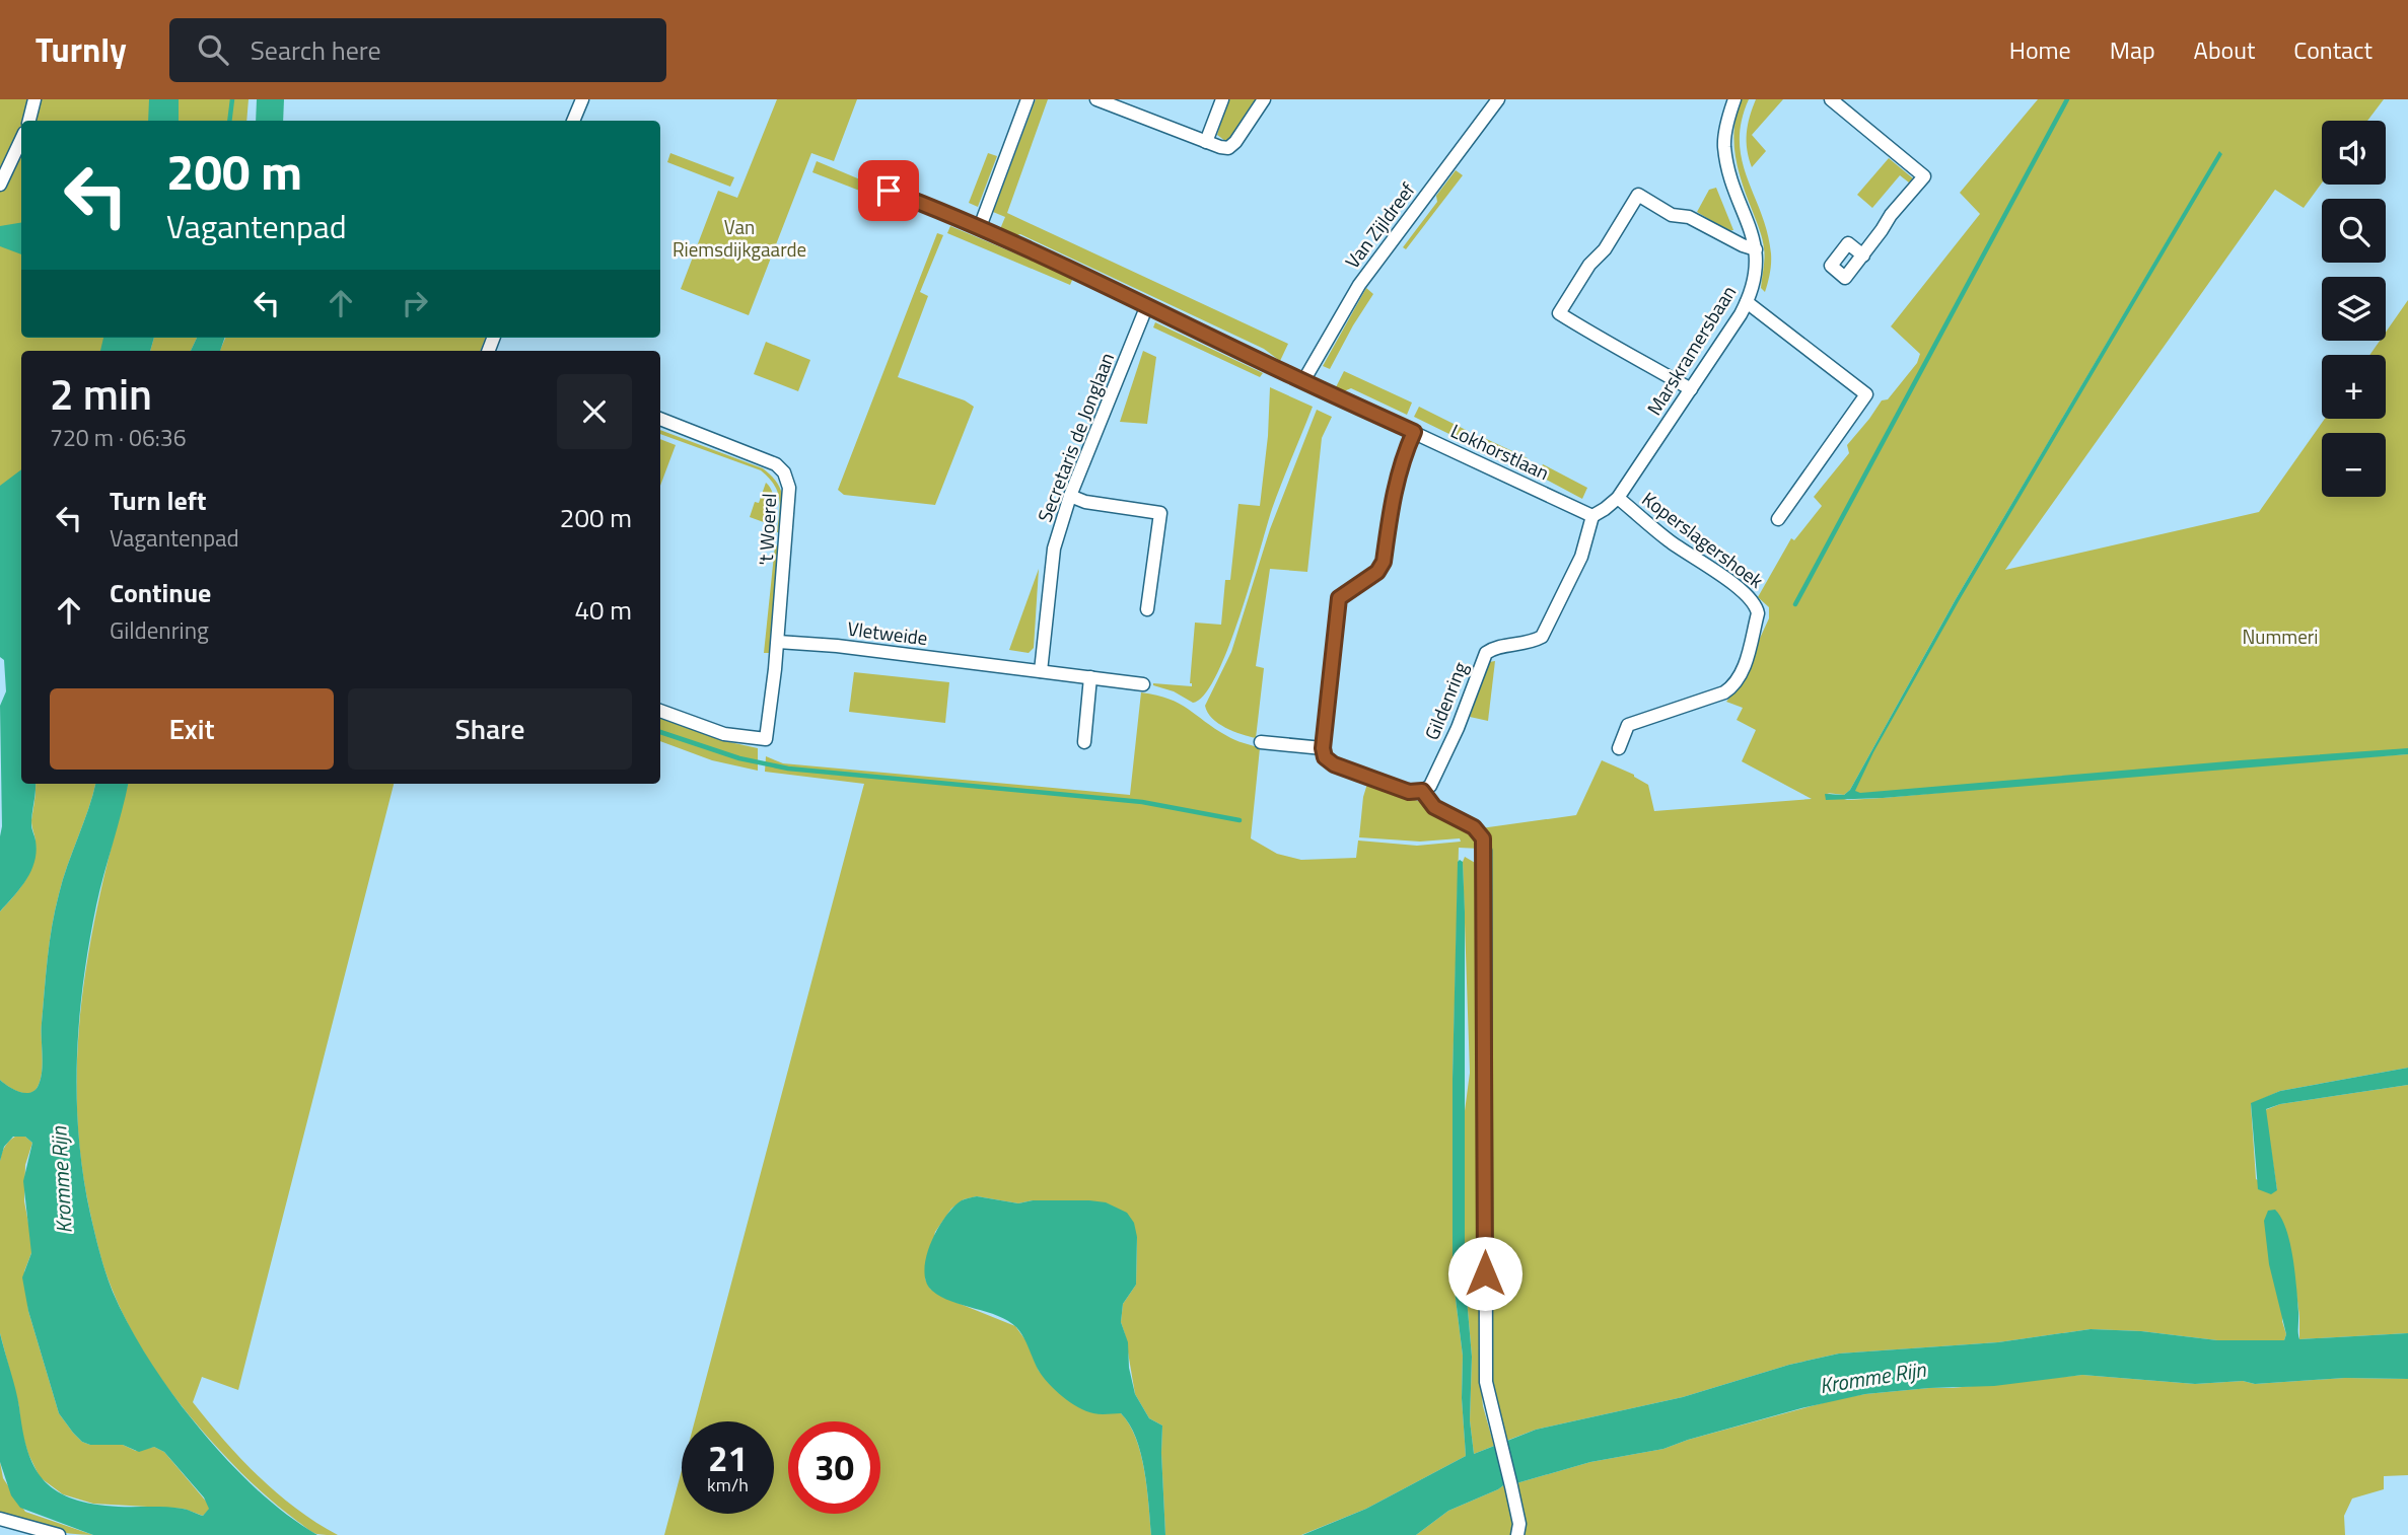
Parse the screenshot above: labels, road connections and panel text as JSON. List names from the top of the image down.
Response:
{
  "streets": {
    "street": [
      "Van Zijldreef",
      "Marskramersbaan",
      "Secretaris de Jonglaan",
      "Lokhorstlaan",
      "'t Woerel",
      "Koperslagershoek",
      "Vletweide",
      "Gildenring"
    ]
  },
  "crossings": [
    ["Van Zijldreef", "Lokhorstlaan"],
    ["Marskramersbaan", "Lokhorstlaan"],
    ["Marskramersbaan", "Koperslagershoek"],
    ["Marskramersbaan", "Gildenring"],
    ["Secretaris de Jonglaan", "Lokhorstlaan"],
    ["Secretaris de Jonglaan", "Vletweide"],
    ["Lokhorstlaan", "Gildenring"],
    ["'t Woerel", "Vletweide"]
  ],
  "water": ["Kromme Rijn"],
  "parks": ["Van Riemsdijkgaarde", "Nummeri"],
  "page": {
    "header": "Turnly",
    "search": "Search here",
    "nav": [
      "Home",
      "Map",
      "About",
      "Contact"
    ],
    "map_buttons": ["+", "−"],
    "turn": ["200 m", "Vagantenpad"],
    "heading": ["2 min", "720 m · 06:36"],
    "list": [
      {
        "name": "Turn left",
        "note": "Vagantenpad",
        "value": "200 m"
      },
      {
        "name": "Continue",
        "note": "Gildenring",
        "value": "40 m"
      }
    ],
    "buttons": ["Exit", "Share"],
    "speed": "21 km/h",
    "limit": "30"
  }
}
